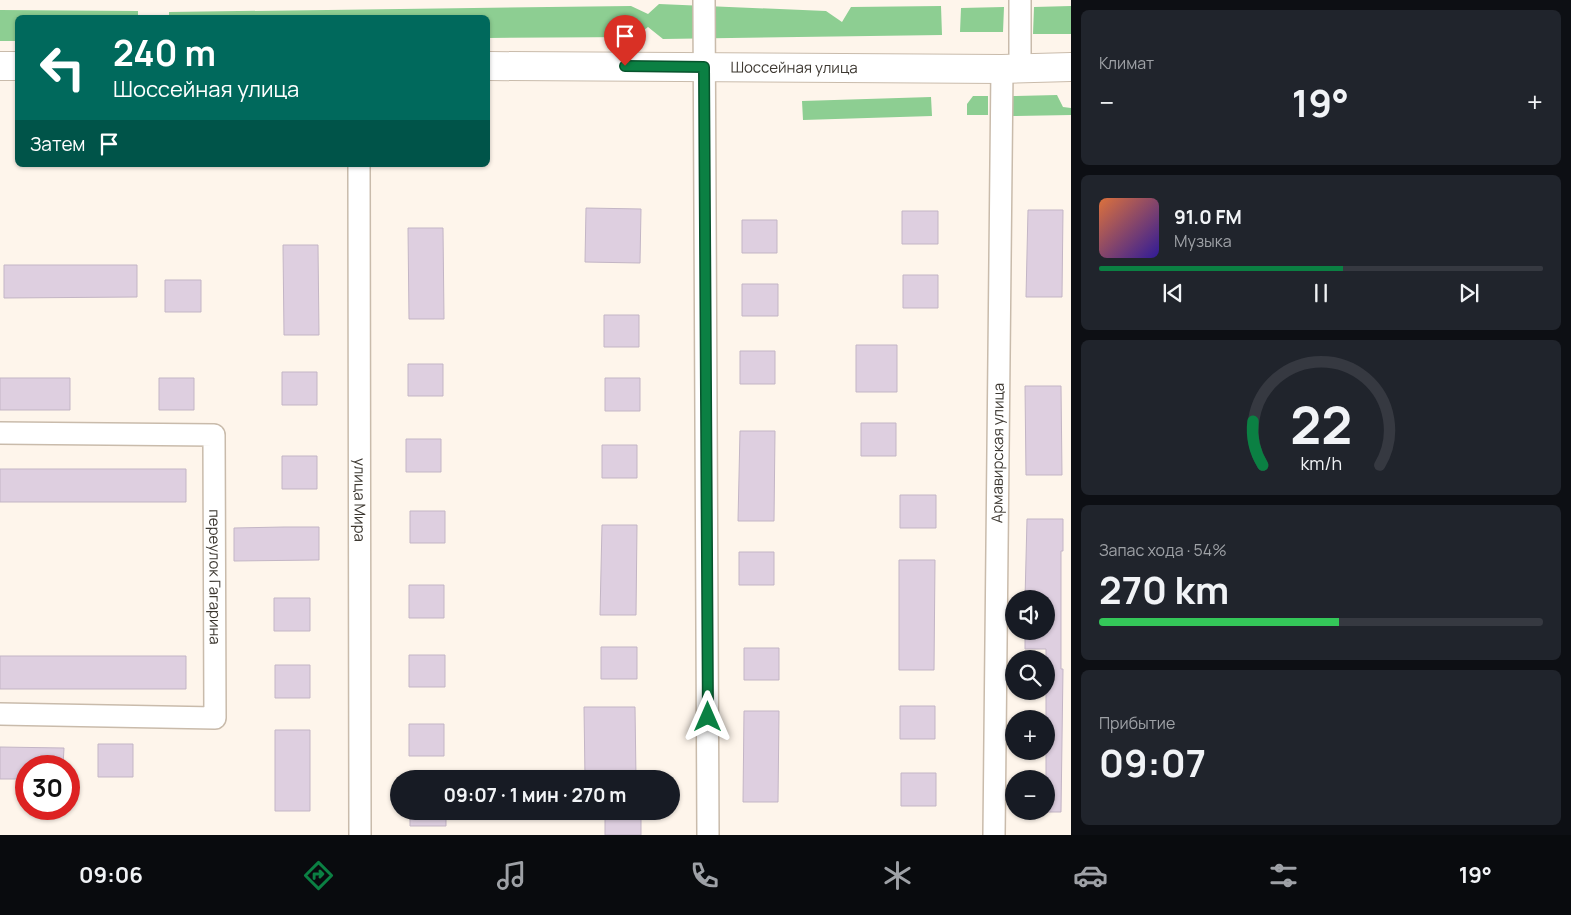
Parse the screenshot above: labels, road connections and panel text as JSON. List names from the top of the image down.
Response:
{
  "streets": {
    "main road": ["Шоссейная улица"],
    "street": ["Армавирская улица", "улица Мира", "переулок Гагарина"]
  },
  "crossings": [
    ["Шоссейная улица", "Армавирская улица"]
  ],
  "page": {
    "tile": [
      "Климат",
      ["Запас хода · 54%", "270 km"],
      ["Прибытие", "09:07"]
    ],
    "turn": ["240 m", "Шоссейная улица"],
    "heat": ["−", "19°", "+"],
    "then": "Затем",
    "song": ["91.0 FM", "Музыка"],
    "map_buttons": ["+", "−"],
    "limit": "30",
    "trip": "09:07 · 1 мин · 270 m",
    "tabs": ["09:06", "19°"],
    "gauge": ["22", "km/h"]
  }
}
